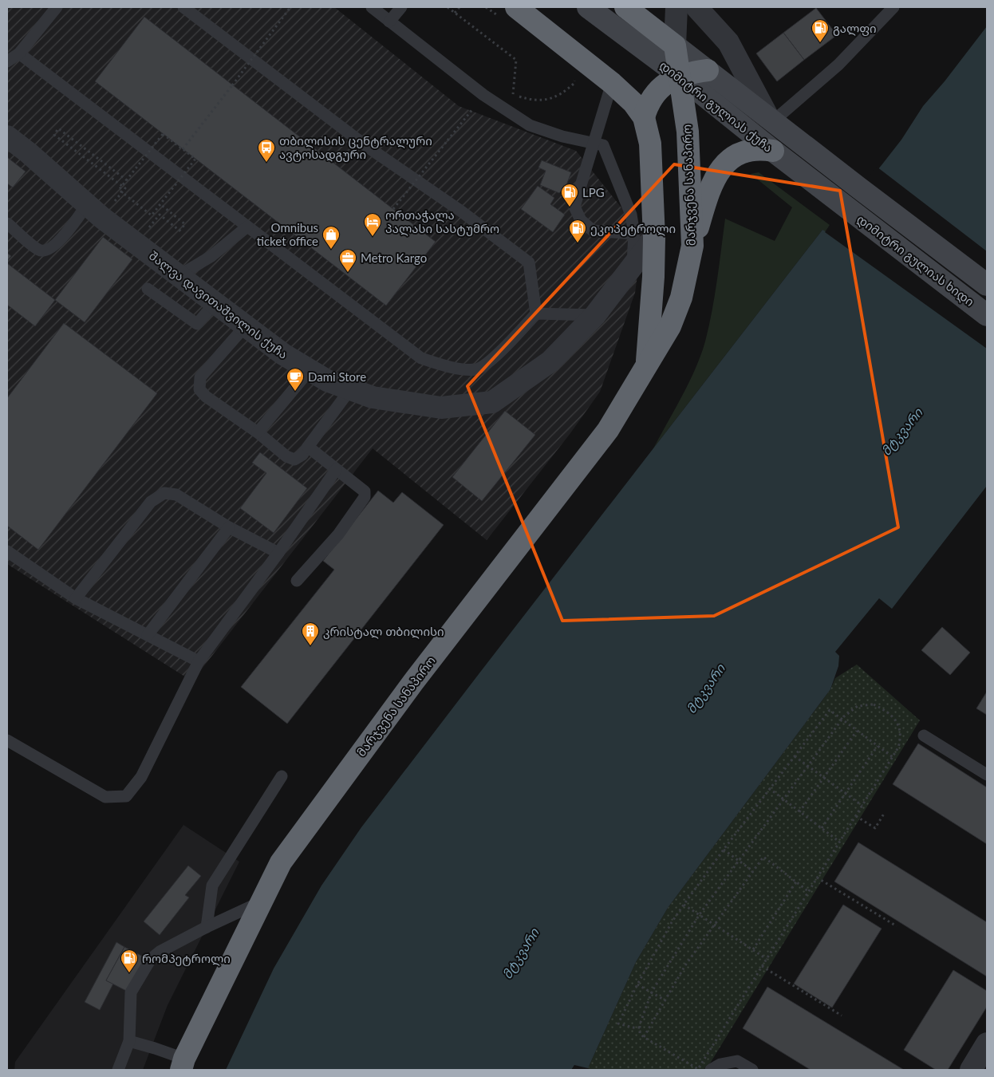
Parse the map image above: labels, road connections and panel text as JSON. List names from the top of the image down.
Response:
{
  "streets": {
    "highway": ["დიმიტრი გულიას ქუჩა", "მარჯვენა სანაპირო"],
    "main road": ["დიმიტრი გულიას ხიდი"],
    "street": ["შალვა დავითაშვილის ქუჩა"]
  },
  "crossings": [
    ["დიმიტრი გულიას ქუჩა", "მარჯვენა სანაპირო"],
    ["დიმიტრი გულიას ქუჩა", "დიმიტრი გულიას ხიდი"],
    ["მარჯვენა სანაპირო", "შალვა დავითაშვილის ქუჩა"]
  ],
  "water": ["მტკვარი"],
  "places": {
    "fuel station": [
      "გალფი",
      "LPG",
      "ეკოპეტროლი",
      "რომპეტროლი"
    ],
    "bus stop": ["თბილისის ცენტრალური ავტოსადგური"],
    "hotel": ["ორთაჭალა პალასი სასტუმრო"],
    "shop": ["Omnibus ticket office"],
    "office": ["Metro Kargo"],
    "cafe": ["Dami Store"],
    "building": ["კრისტალ თბილისი"]
  }
}
